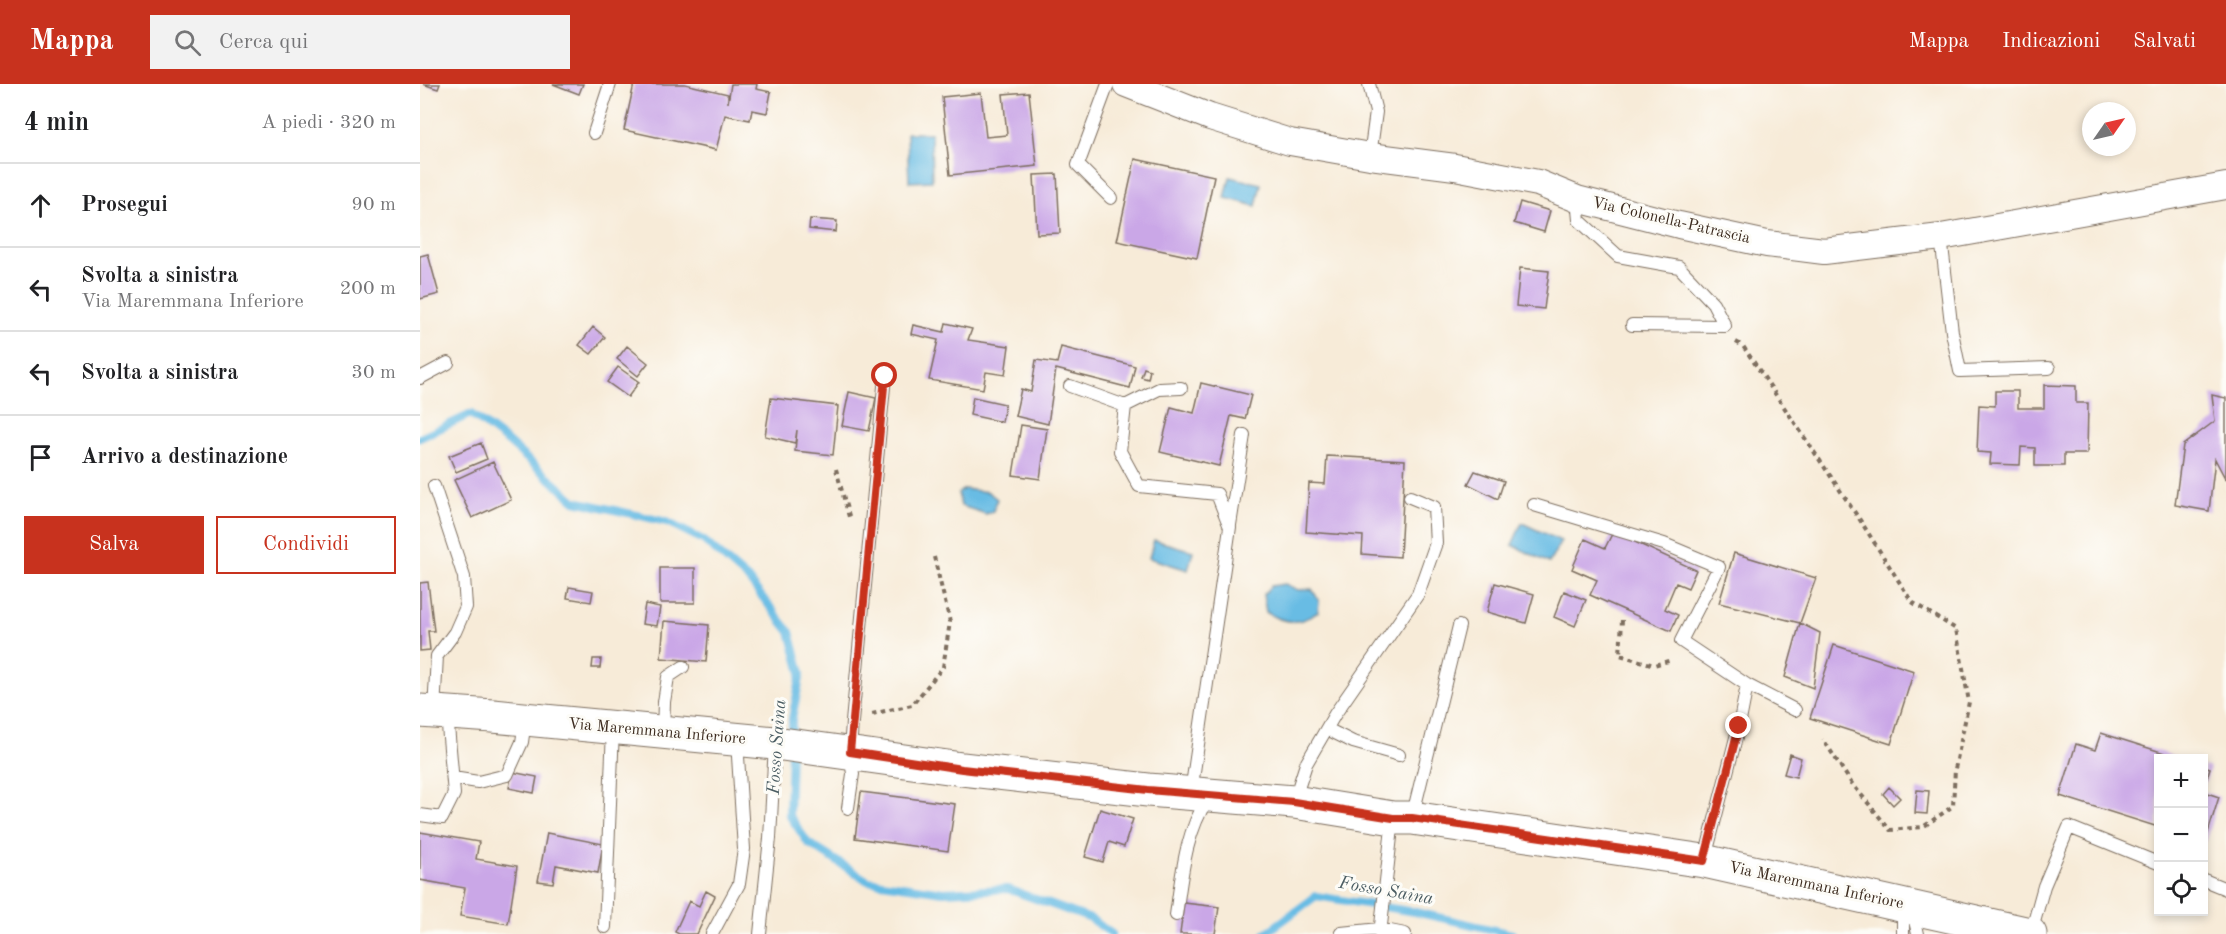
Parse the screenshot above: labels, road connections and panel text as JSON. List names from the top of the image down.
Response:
{
  "streets": {
    "main road": ["Via Maremmana Inferiore"],
    "street": ["Via Colonella-Patrascia"]
  },
  "water": ["Fosso Saina"],
  "north": "top right",
  "page": {
    "header": "Mappa",
    "search": "Cerca qui",
    "nav": ["Mappa", "Indicazioni", "Salvati"],
    "heading": ["4 min", "A piedi · 320 m"],
    "list": [
      ["Prosegui", "90 m"],
      ["Svolta a sinistra", "Via Maremmana Inferiore", "200 m"],
      ["Svolta a sinistra", "30 m"],
      "Arrivo a destinazione"
    ],
    "buttons": ["Salva", "Condividi"],
    "map_buttons": ["+", "−"]
  }
}
